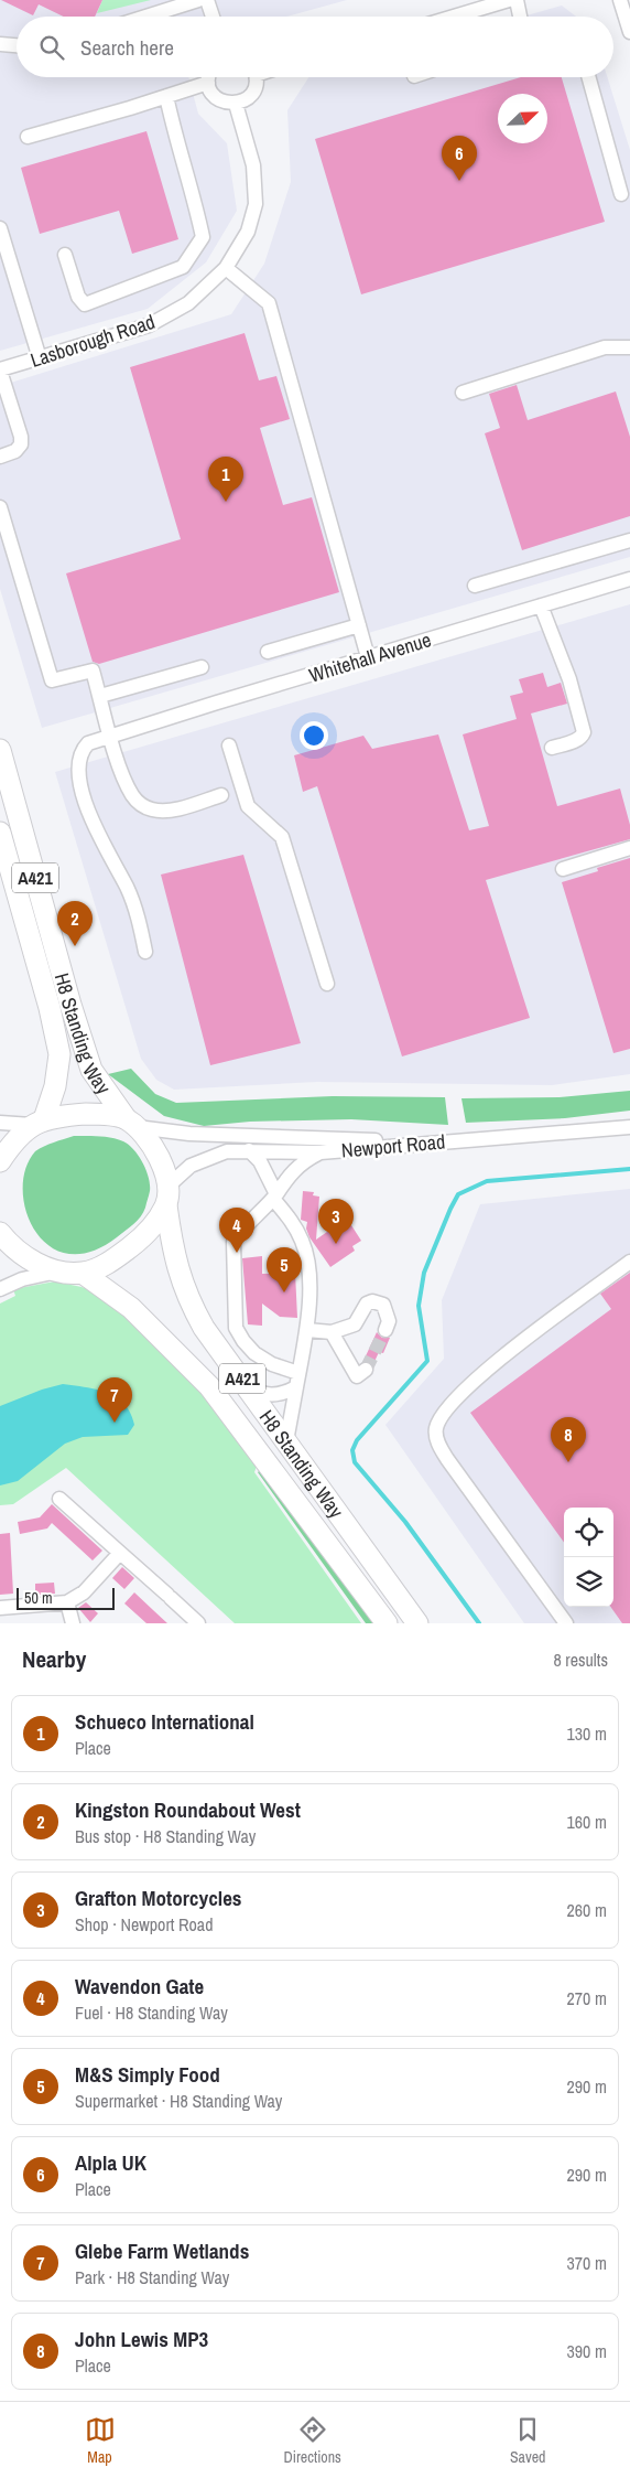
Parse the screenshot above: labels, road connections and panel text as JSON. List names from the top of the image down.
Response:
{
  "streets": {
    "highway": ["A421", "H8 Standing Way"],
    "street": ["Lasborough Road", "Whitehall Avenue", "Newport Road"]
  },
  "crossings": [
    ["H8 Standing Way", "Newport Road"]
  ],
  "scale_bar": "50 m",
  "north": "top right",
  "page": {
    "search": "Search here",
    "pins": [
      "6",
      "1",
      "2",
      "3",
      "4",
      "5",
      "7",
      "8"
    ],
    "scale": "50 m",
    "heading": ["Nearby", "8 results"],
    "list": [
      {
        "mark": "1",
        "name": "Schueco International",
        "note": "Place",
        "value": "130 m"
      },
      {
        "mark": "2",
        "name": "Kingston Roundabout West",
        "note": "Bus stop · H8 Standing Way",
        "value": "160 m"
      },
      {
        "mark": "3",
        "name": "Grafton Motorcycles",
        "note": "Shop · Newport Road",
        "value": "260 m"
      },
      {
        "mark": "4",
        "name": "Wavendon Gate",
        "note": "Fuel · H8 Standing Way",
        "value": "270 m"
      },
      {
        "mark": "5",
        "name": "M&S Simply Food",
        "note": "Supermarket · H8 Standing Way",
        "value": "290 m"
      },
      {
        "mark": "6",
        "name": "Alpla UK",
        "note": "Place",
        "value": "290 m"
      },
      {
        "mark": "7",
        "name": "Glebe Farm Wetlands",
        "note": "Park · H8 Standing Way",
        "value": "370 m"
      },
      {
        "mark": "8",
        "name": "John Lewis MP3",
        "note": "Place",
        "value": "390 m"
      }
    ],
    "nav": ["Map", "Directions", "Saved"]
  }
}
